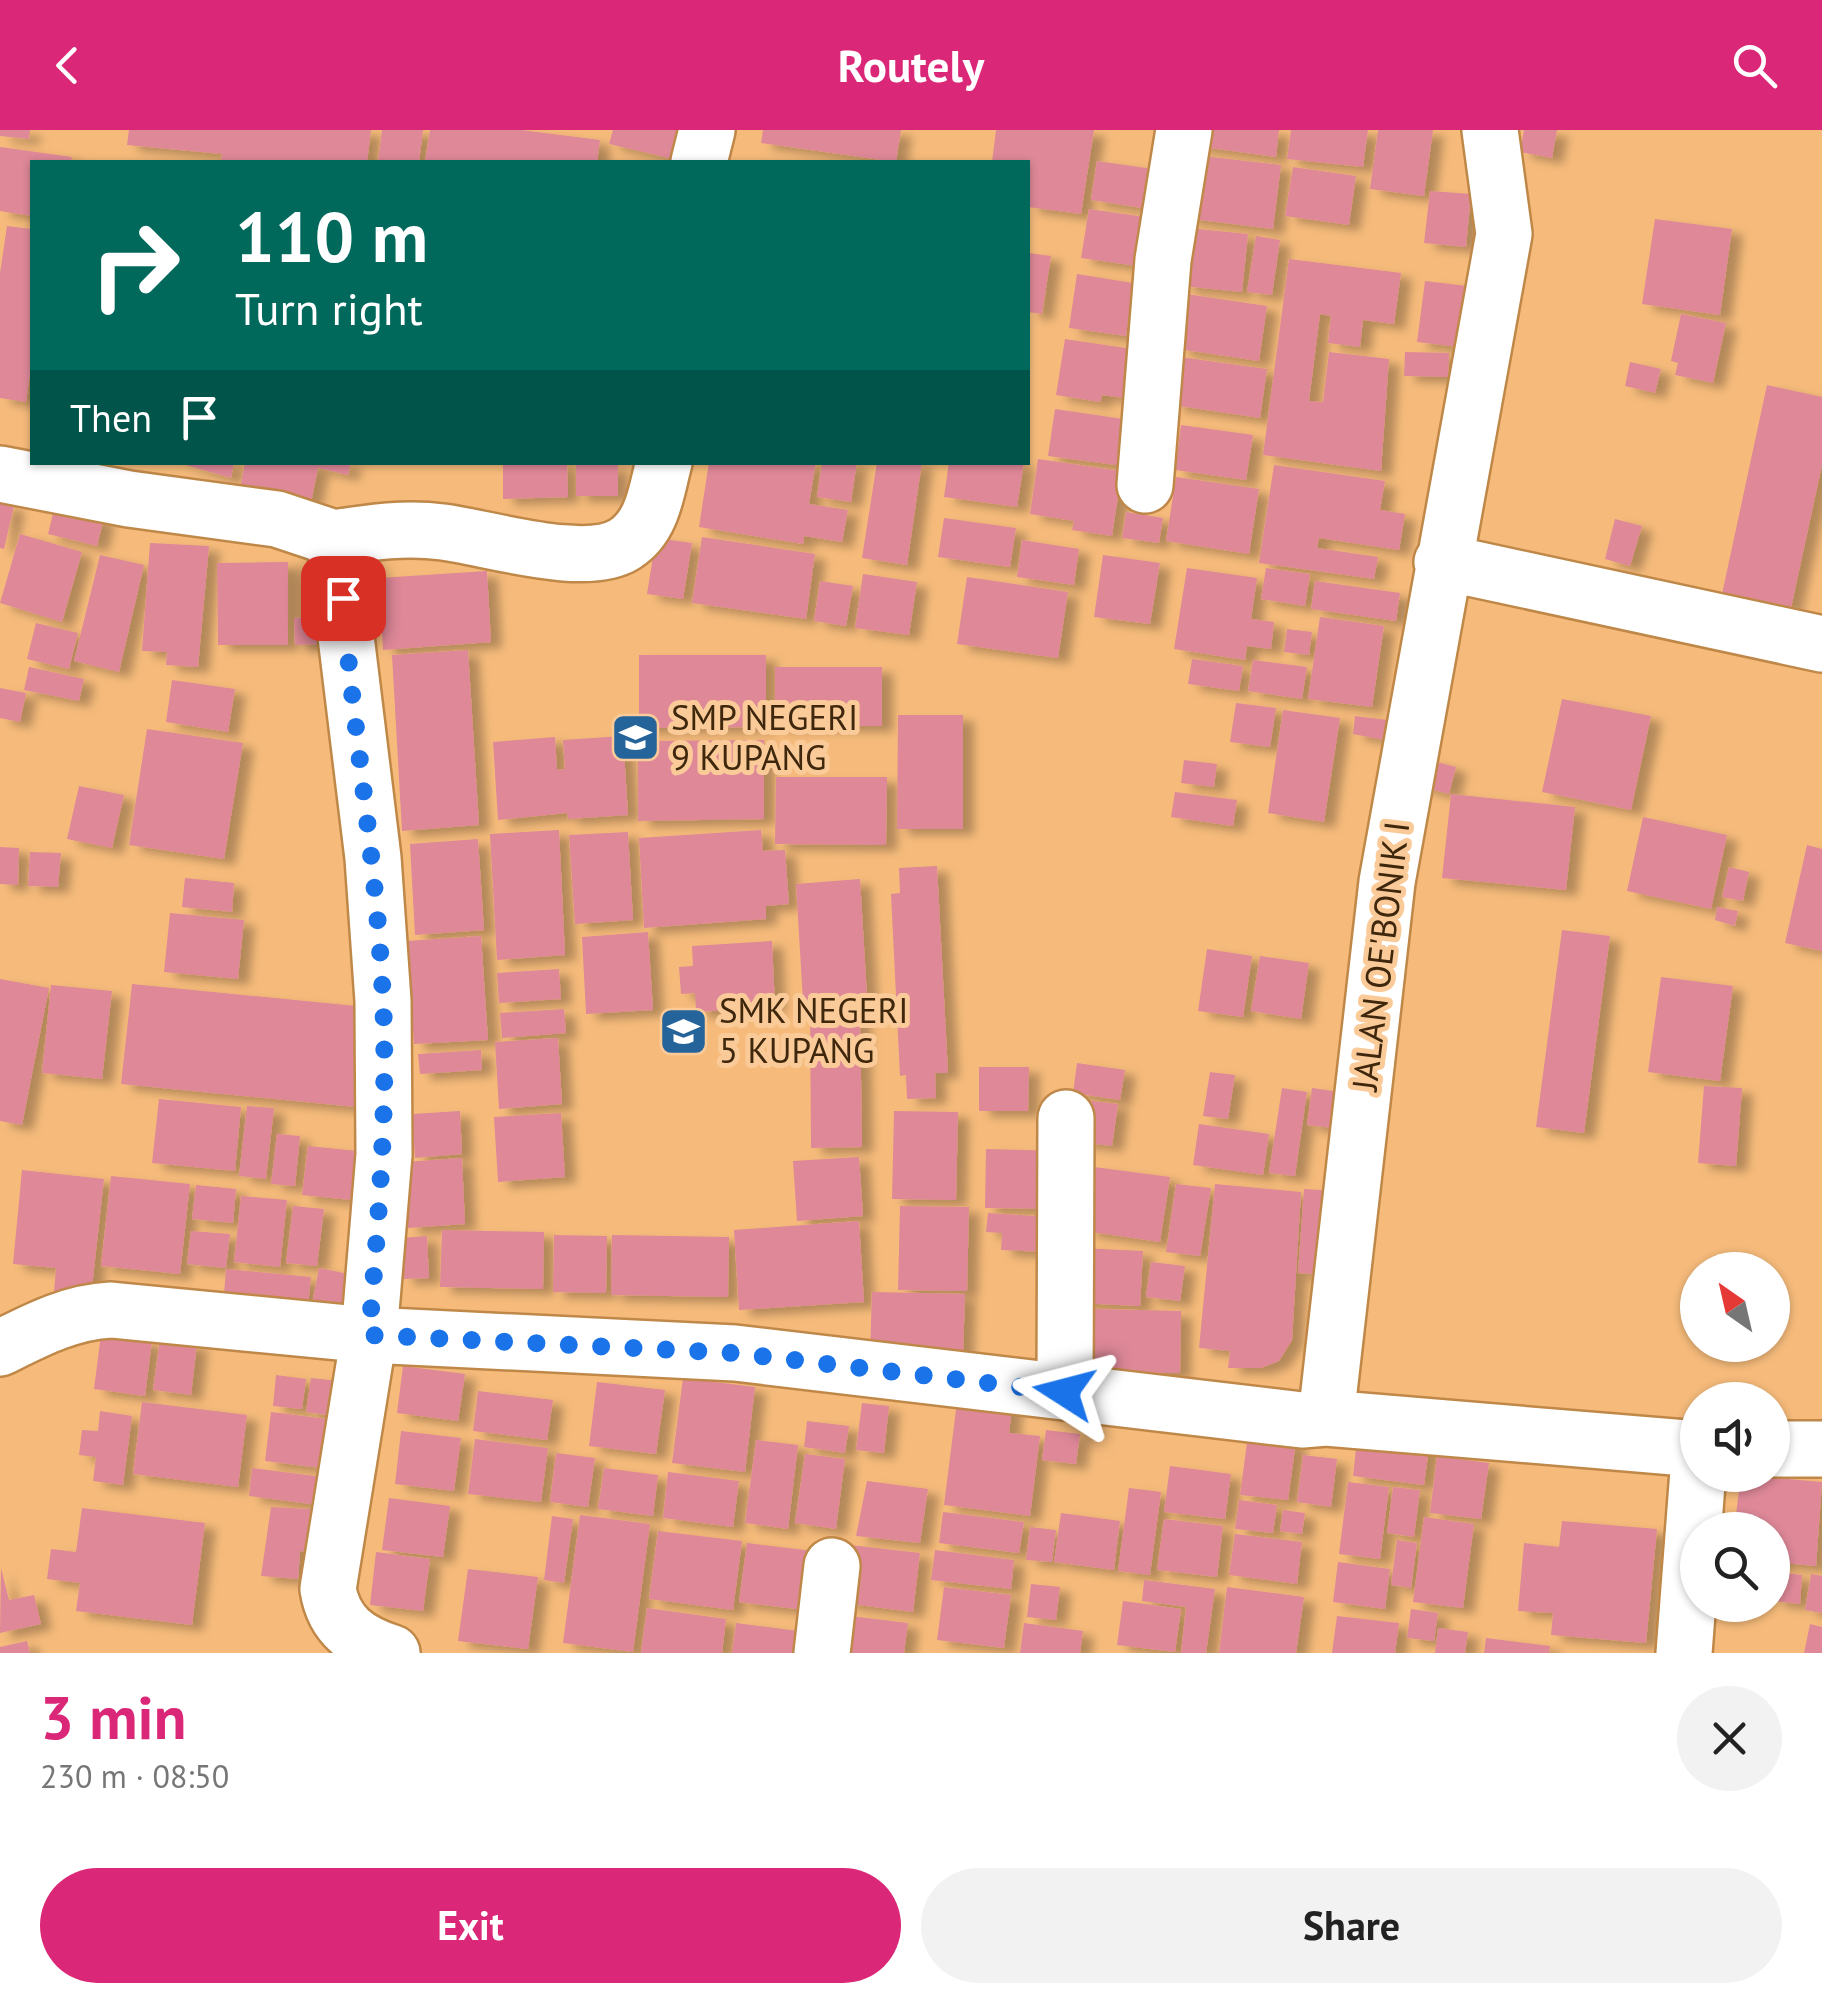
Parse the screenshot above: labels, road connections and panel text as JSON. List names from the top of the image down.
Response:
{
  "streets": {
    "street": ["JALAN OE'BONIK I"]
  },
  "places": {
    "school or university": ["SMP NEGERI 9 KUPANG", "SMK NEGERI 5 KUPANG"]
  },
  "north": "top left",
  "page": {
    "header": "Routely",
    "turn": ["110 m", "Turn right"],
    "then": "Then",
    "heading": ["3 min", "230 m · 08:50"],
    "buttons": ["Exit", "Share"]
  }
}
